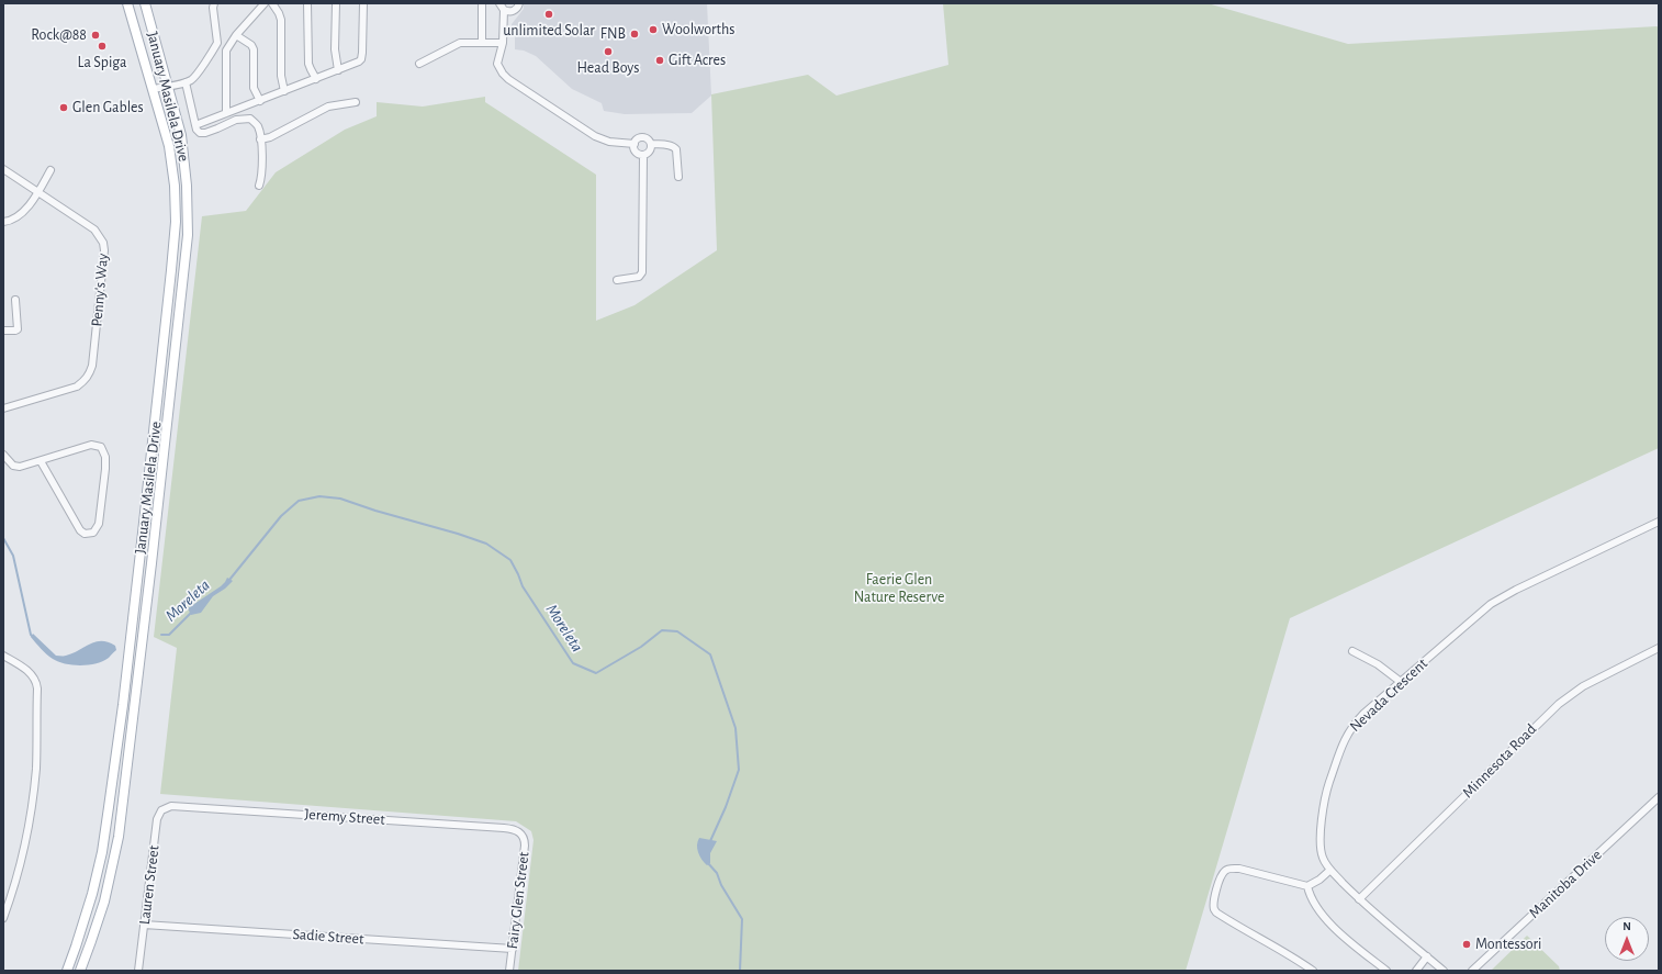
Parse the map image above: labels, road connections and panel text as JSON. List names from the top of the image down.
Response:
{
  "streets": {
    "main road": ["January Masilela Drive"],
    "street": [
      "Penny's Way",
      "Nevada Crescent",
      "Minnesota Road",
      "Jeremy Street",
      "Manitoba Drive",
      "Lauren Street",
      "Fairy Glen Street",
      "Sadie Street"
    ]
  },
  "crossings": [
    ["Nevada Crescent", "Minnesota Road"],
    ["Jeremy Street", "Lauren Street"],
    ["Jeremy Street", "Fairy Glen Street"],
    ["Lauren Street", "Sadie Street"],
    ["Fairy Glen Street", "Sadie Street"]
  ],
  "water": ["Moreleta"],
  "parks": ["Faerie Glen Nature Reserve"],
  "places": [
    "unlimited Solar",
    "Woolworths",
    "FNB",
    "Rock@88",
    "La Spiga",
    "Head Boys",
    "Gift Acres",
    "Glen Gables",
    "Montessori"
  ],
  "north": "top"
}
